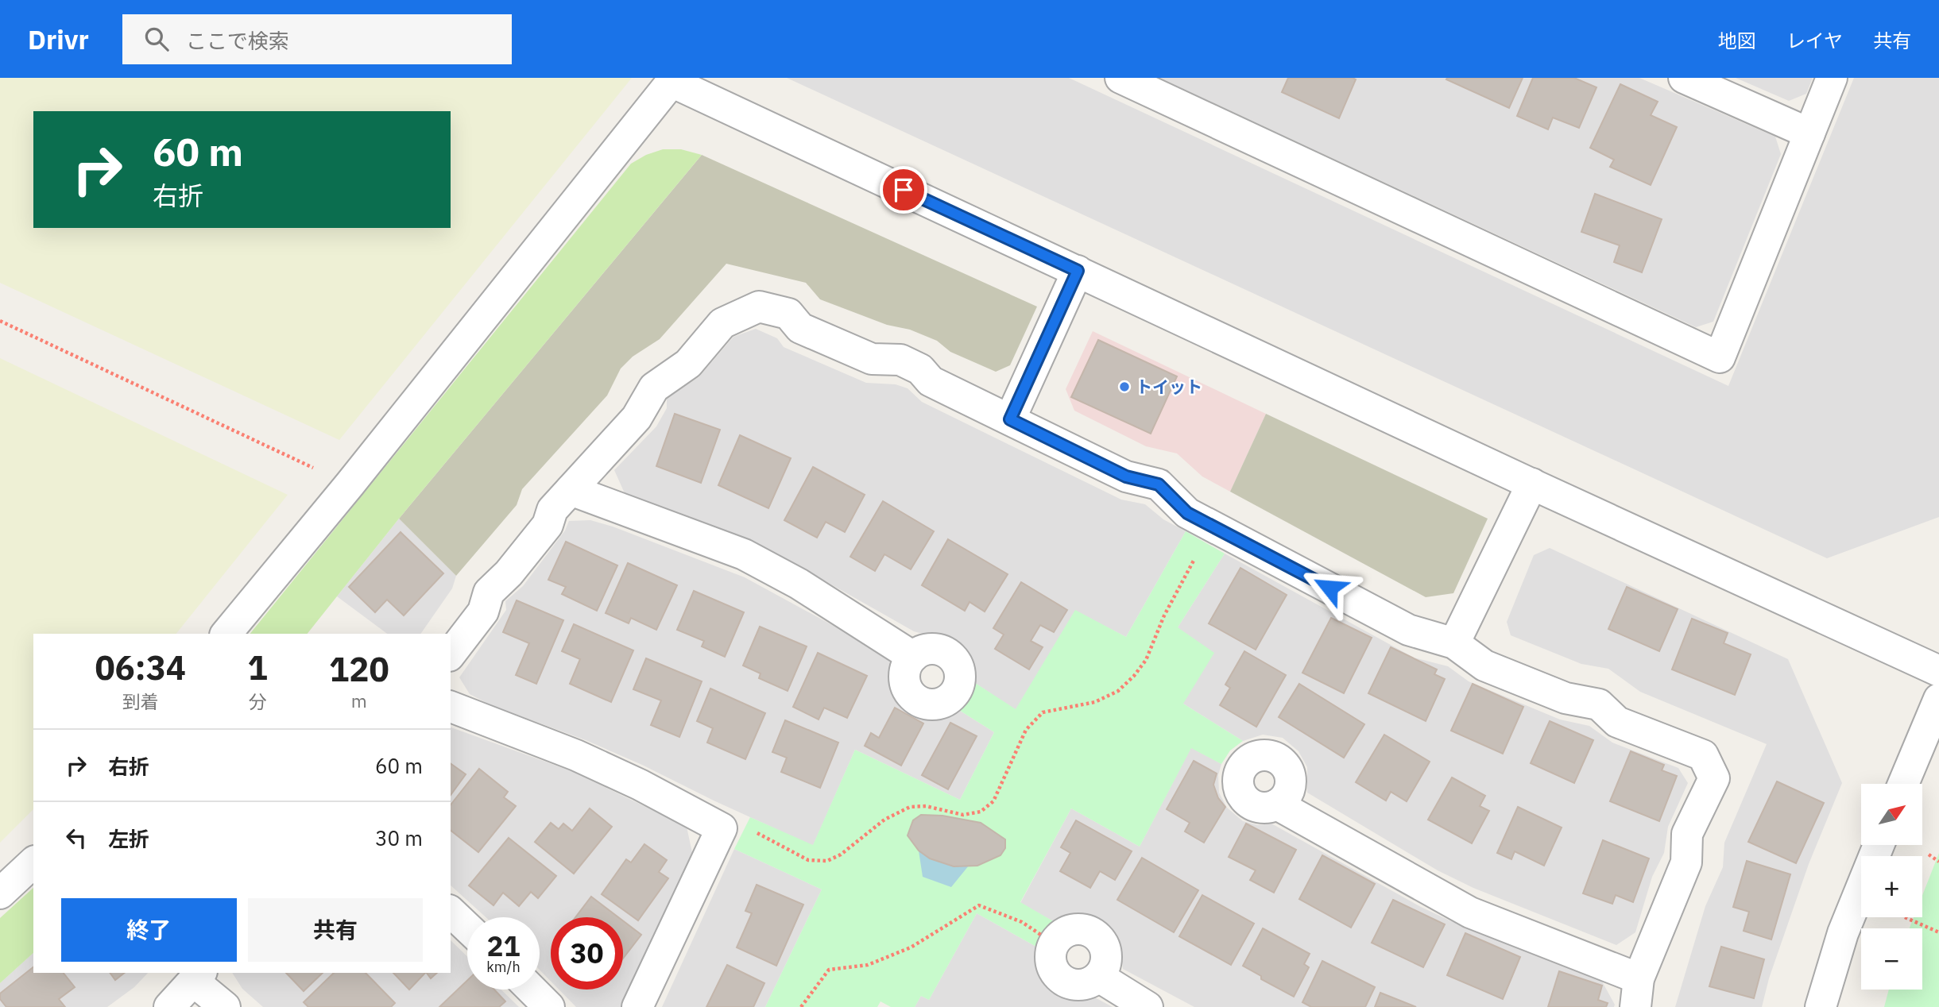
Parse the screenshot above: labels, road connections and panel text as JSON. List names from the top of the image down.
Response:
{
  "places": ["トイット"],
  "north": "top right",
  "page": {
    "header": "Drivr",
    "search": "ここで検索",
    "nav": ["地図", "レイヤ", "共有"],
    "turn": ["60 m", "右折"],
    "eta": [
      "06:34",
      "到着",
      "1",
      "分",
      "120",
      "m"
    ],
    "list": [
      {
        "name": "右折",
        "value": "60 m"
      },
      {
        "name": "左折",
        "value": "30 m"
      }
    ],
    "map_buttons": ["+", "−"],
    "buttons": ["終了", "共有"],
    "speed": "21 km/h",
    "limit": "30"
  }
}
